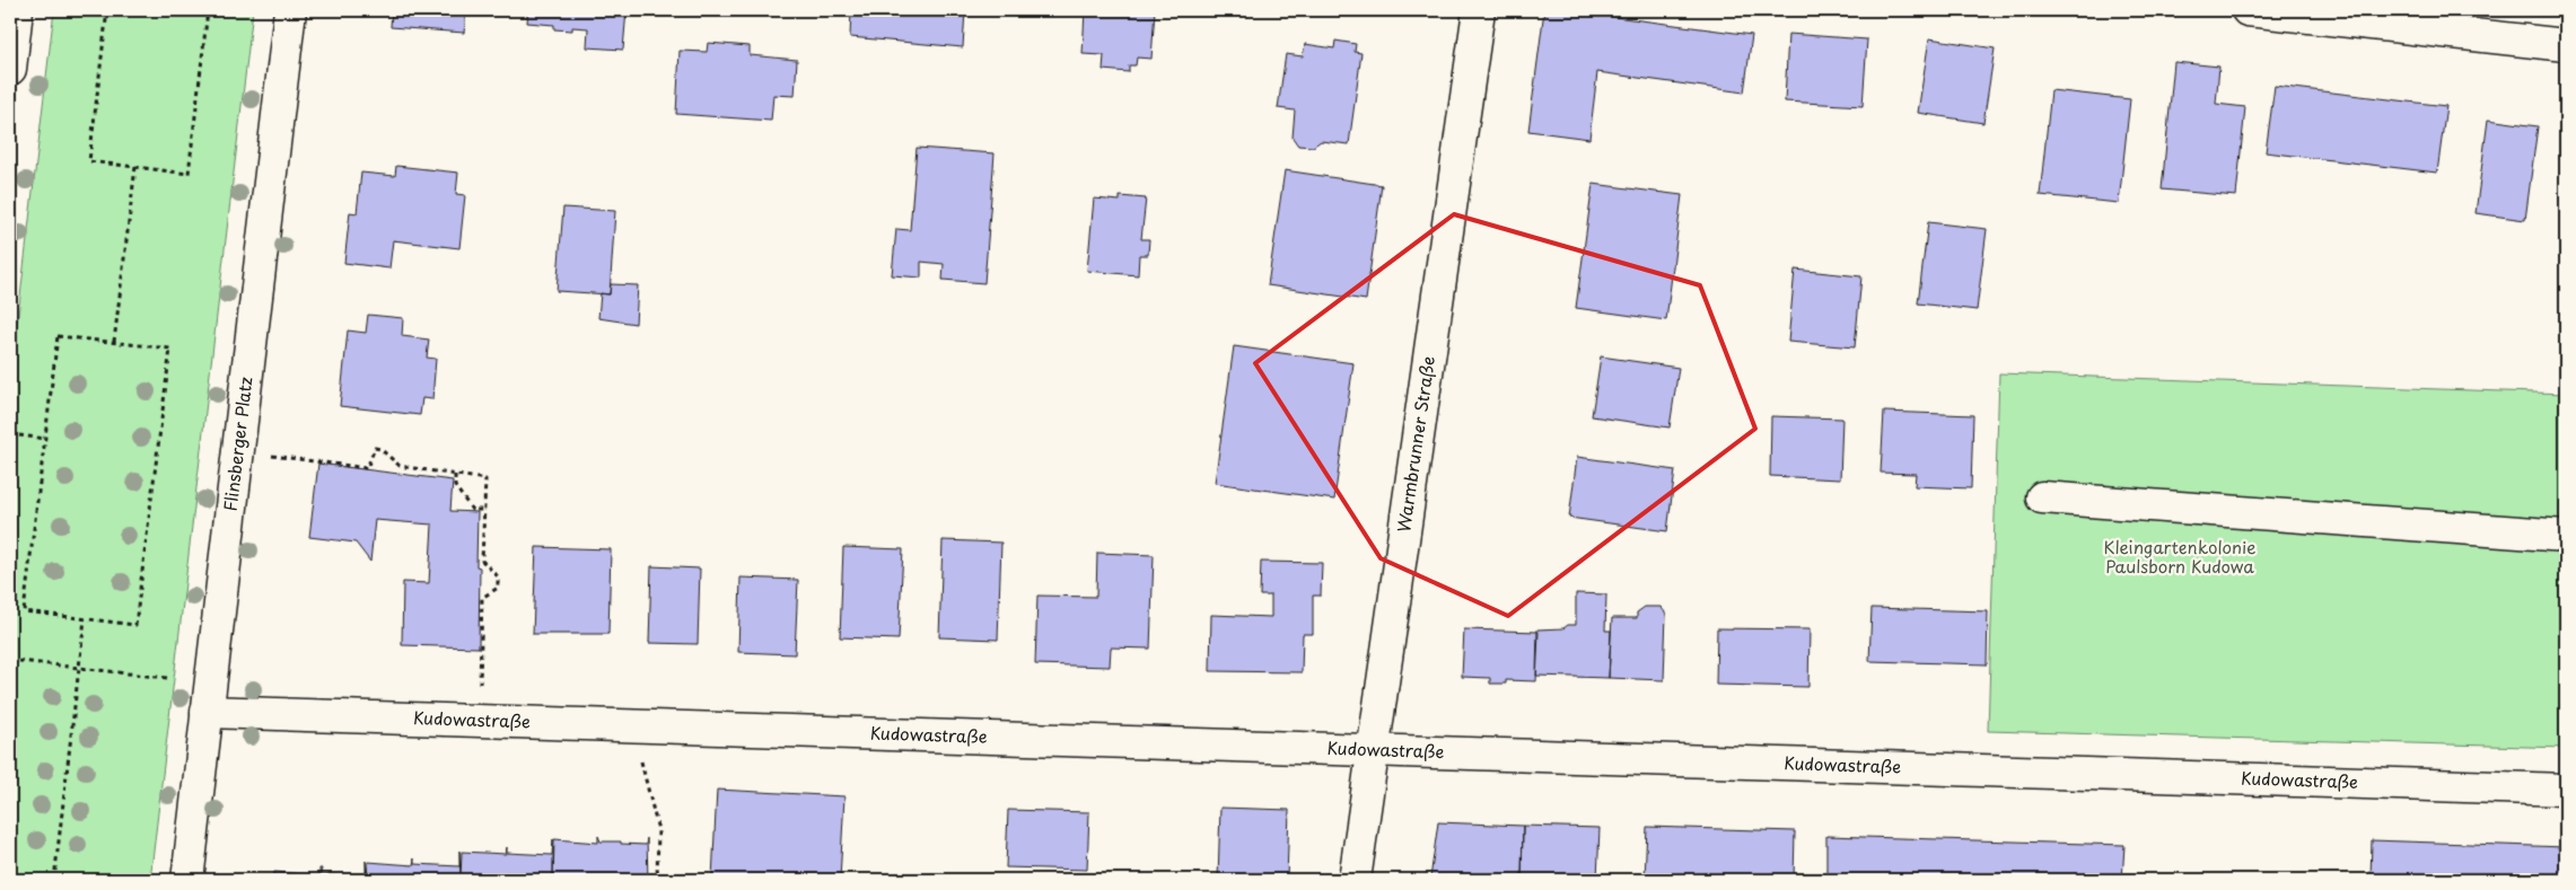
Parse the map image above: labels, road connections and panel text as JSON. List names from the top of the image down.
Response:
{
  "streets": {
    "street": ["Flinsberger Platz", "Warmbrunner Straße", "Kudowastraße"]
  },
  "crossings": [
    ["Flinsberger Platz", "Kudowastraße"],
    ["Warmbrunner Straße", "Kudowastraße"]
  ],
  "parks": ["Kleingartenkolonie Paulsborn Kudowa"]
}
